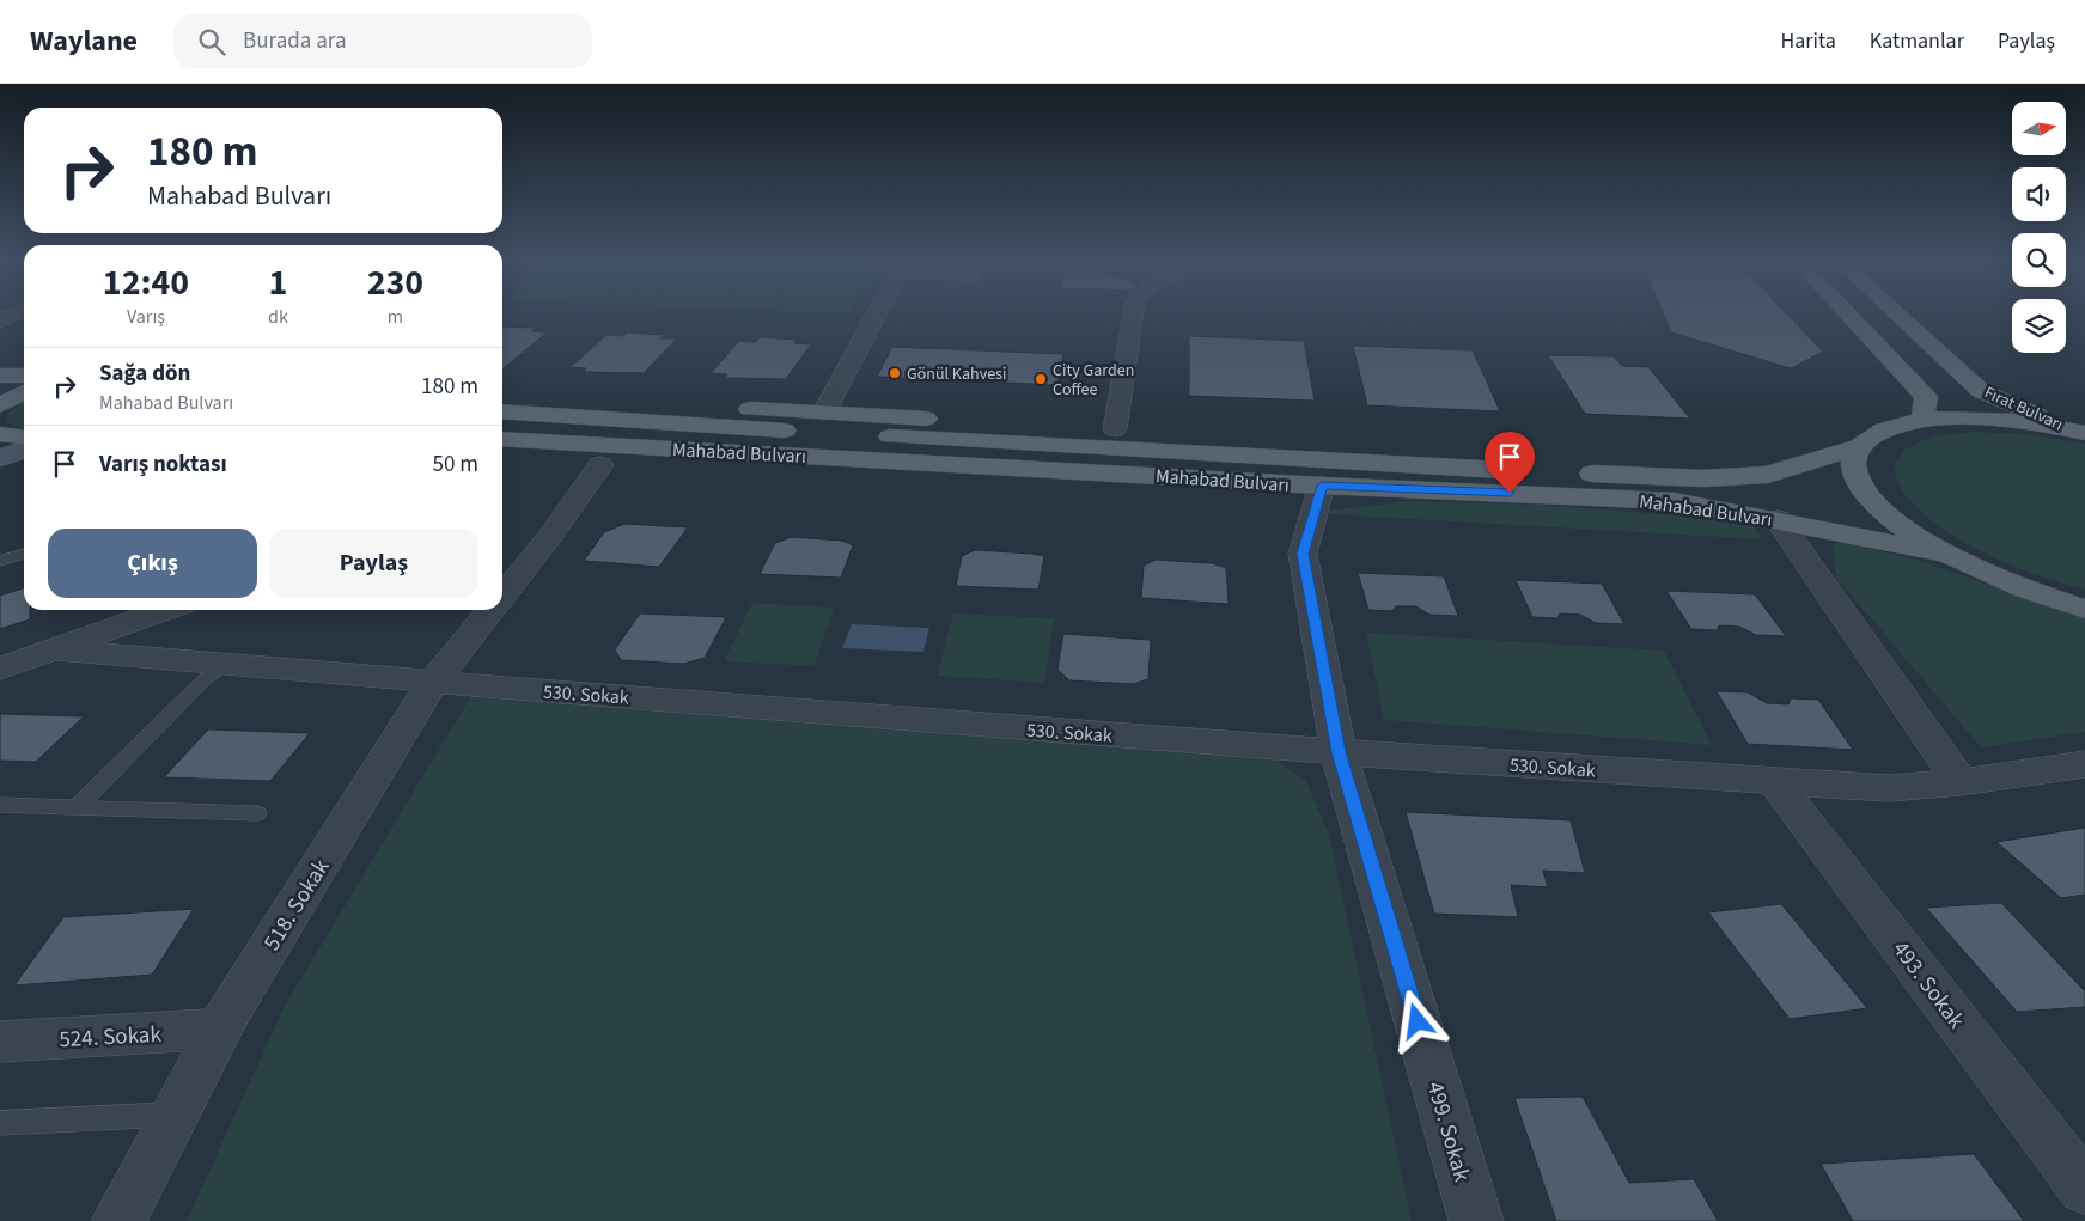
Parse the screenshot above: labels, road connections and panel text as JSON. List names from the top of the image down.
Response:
{
  "streets": {
    "main road": ["Fırat Bulvarı", "Mahabad Bulvarı"],
    "street": [
      "530. Sokak",
      "518. Sokak",
      "493. Sokak",
      "524. Sokak",
      "499. Sokak"
    ]
  },
  "crossings": [
    ["Fırat Bulvarı", "Mahabad Bulvarı"],
    ["Mahabad Bulvarı", "499. Sokak"],
    ["530. Sokak", "518. Sokak"],
    ["530. Sokak", "493. Sokak"],
    ["530. Sokak", "499. Sokak"],
    ["518. Sokak", "524. Sokak"]
  ],
  "places": ["Gönül Kahvesi", "City Garden Coffee"],
  "north": "right",
  "page": {
    "header": "Waylane",
    "search": "Burada ara",
    "nav": ["Harita", "Katmanlar", "Paylaş"],
    "turn": ["180 m", "Mahabad Bulvarı"],
    "eta": [
      "12:40",
      "Varış",
      "1",
      "dk",
      "230",
      "m"
    ],
    "list": [
      {
        "name": "Sağa dön",
        "note": "Mahabad Bulvarı",
        "value": "180 m"
      },
      {
        "name": "Varış noktası",
        "value": "50 m"
      }
    ],
    "buttons": ["Çıkış", "Paylaş"]
  }
}
